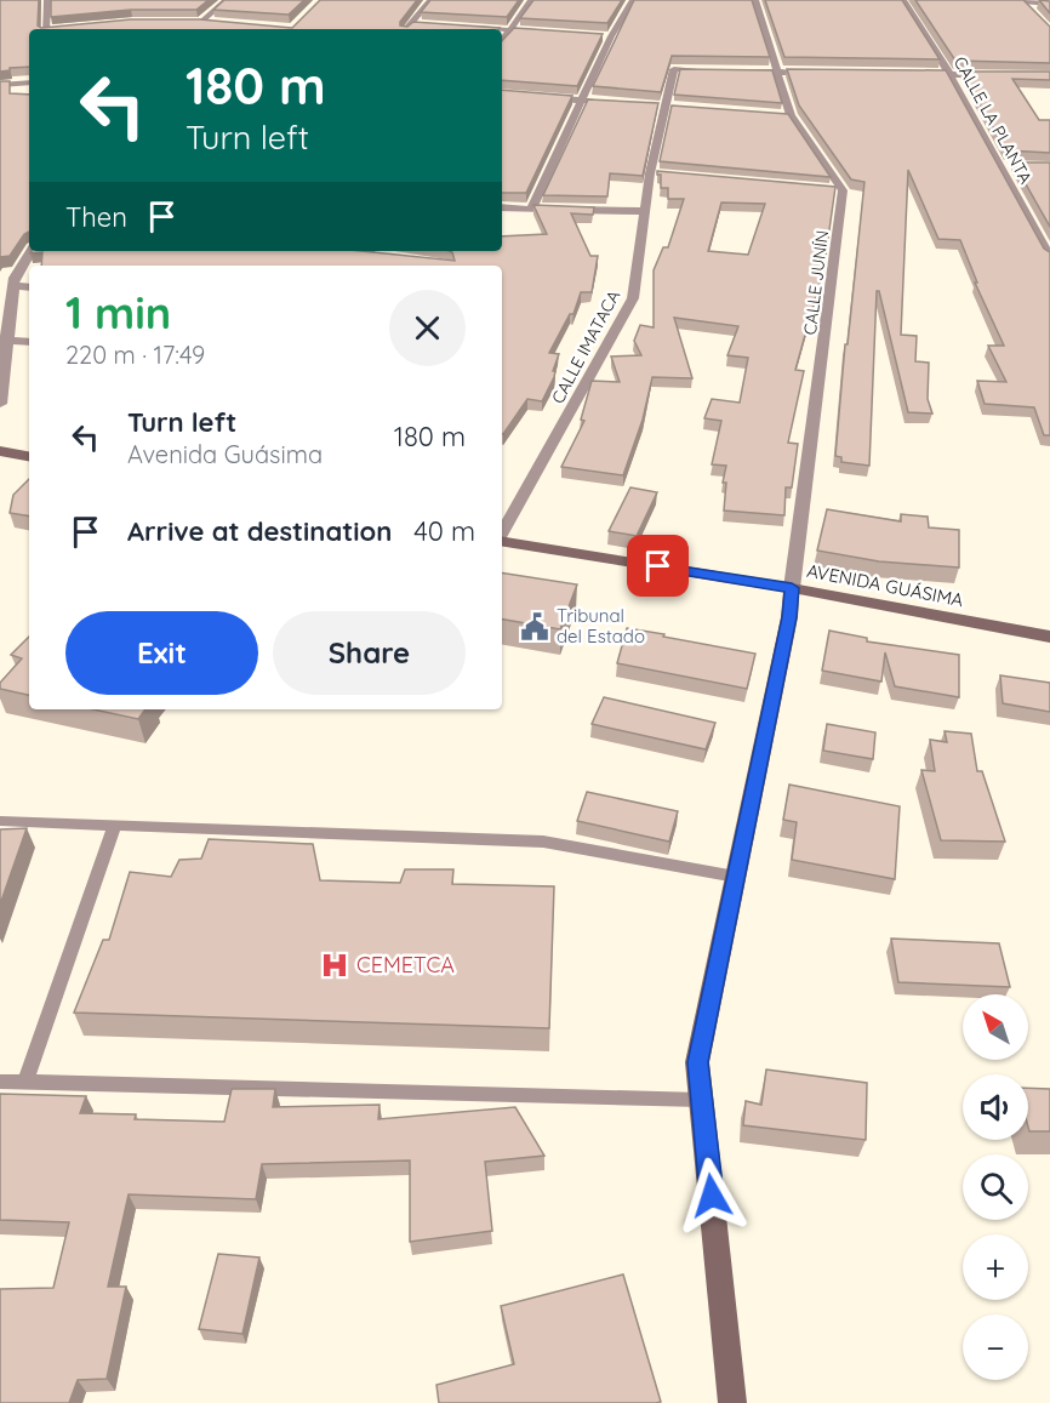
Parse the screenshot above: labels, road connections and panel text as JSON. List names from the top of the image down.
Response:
{
  "streets": {
    "main road": ["AVENIDA GUÁSIMA"],
    "street": ["CALLE LA PLANTA", "CALLE JUNÍN", "CALLE IMATACA"]
  },
  "crossings": [
    ["CALLE JUNÍN", "AVENIDA GUÁSIMA"]
  ],
  "places": {
    "public building": ["Tribunal del Estado"],
    "hospital": ["CEMETCA"]
  },
  "north": "top left",
  "page": {
    "turn": ["180 m", "Turn left"],
    "then": "Then",
    "heading": ["1 min", "220 m · 17:49"],
    "list": [
      {
        "name": "Turn left",
        "note": "Avenida Guásima",
        "value": "180 m"
      },
      {
        "name": "Arrive at destination",
        "value": "40 m"
      }
    ],
    "buttons": ["Exit", "Share"],
    "map_buttons": ["+", "−"]
  }
}
